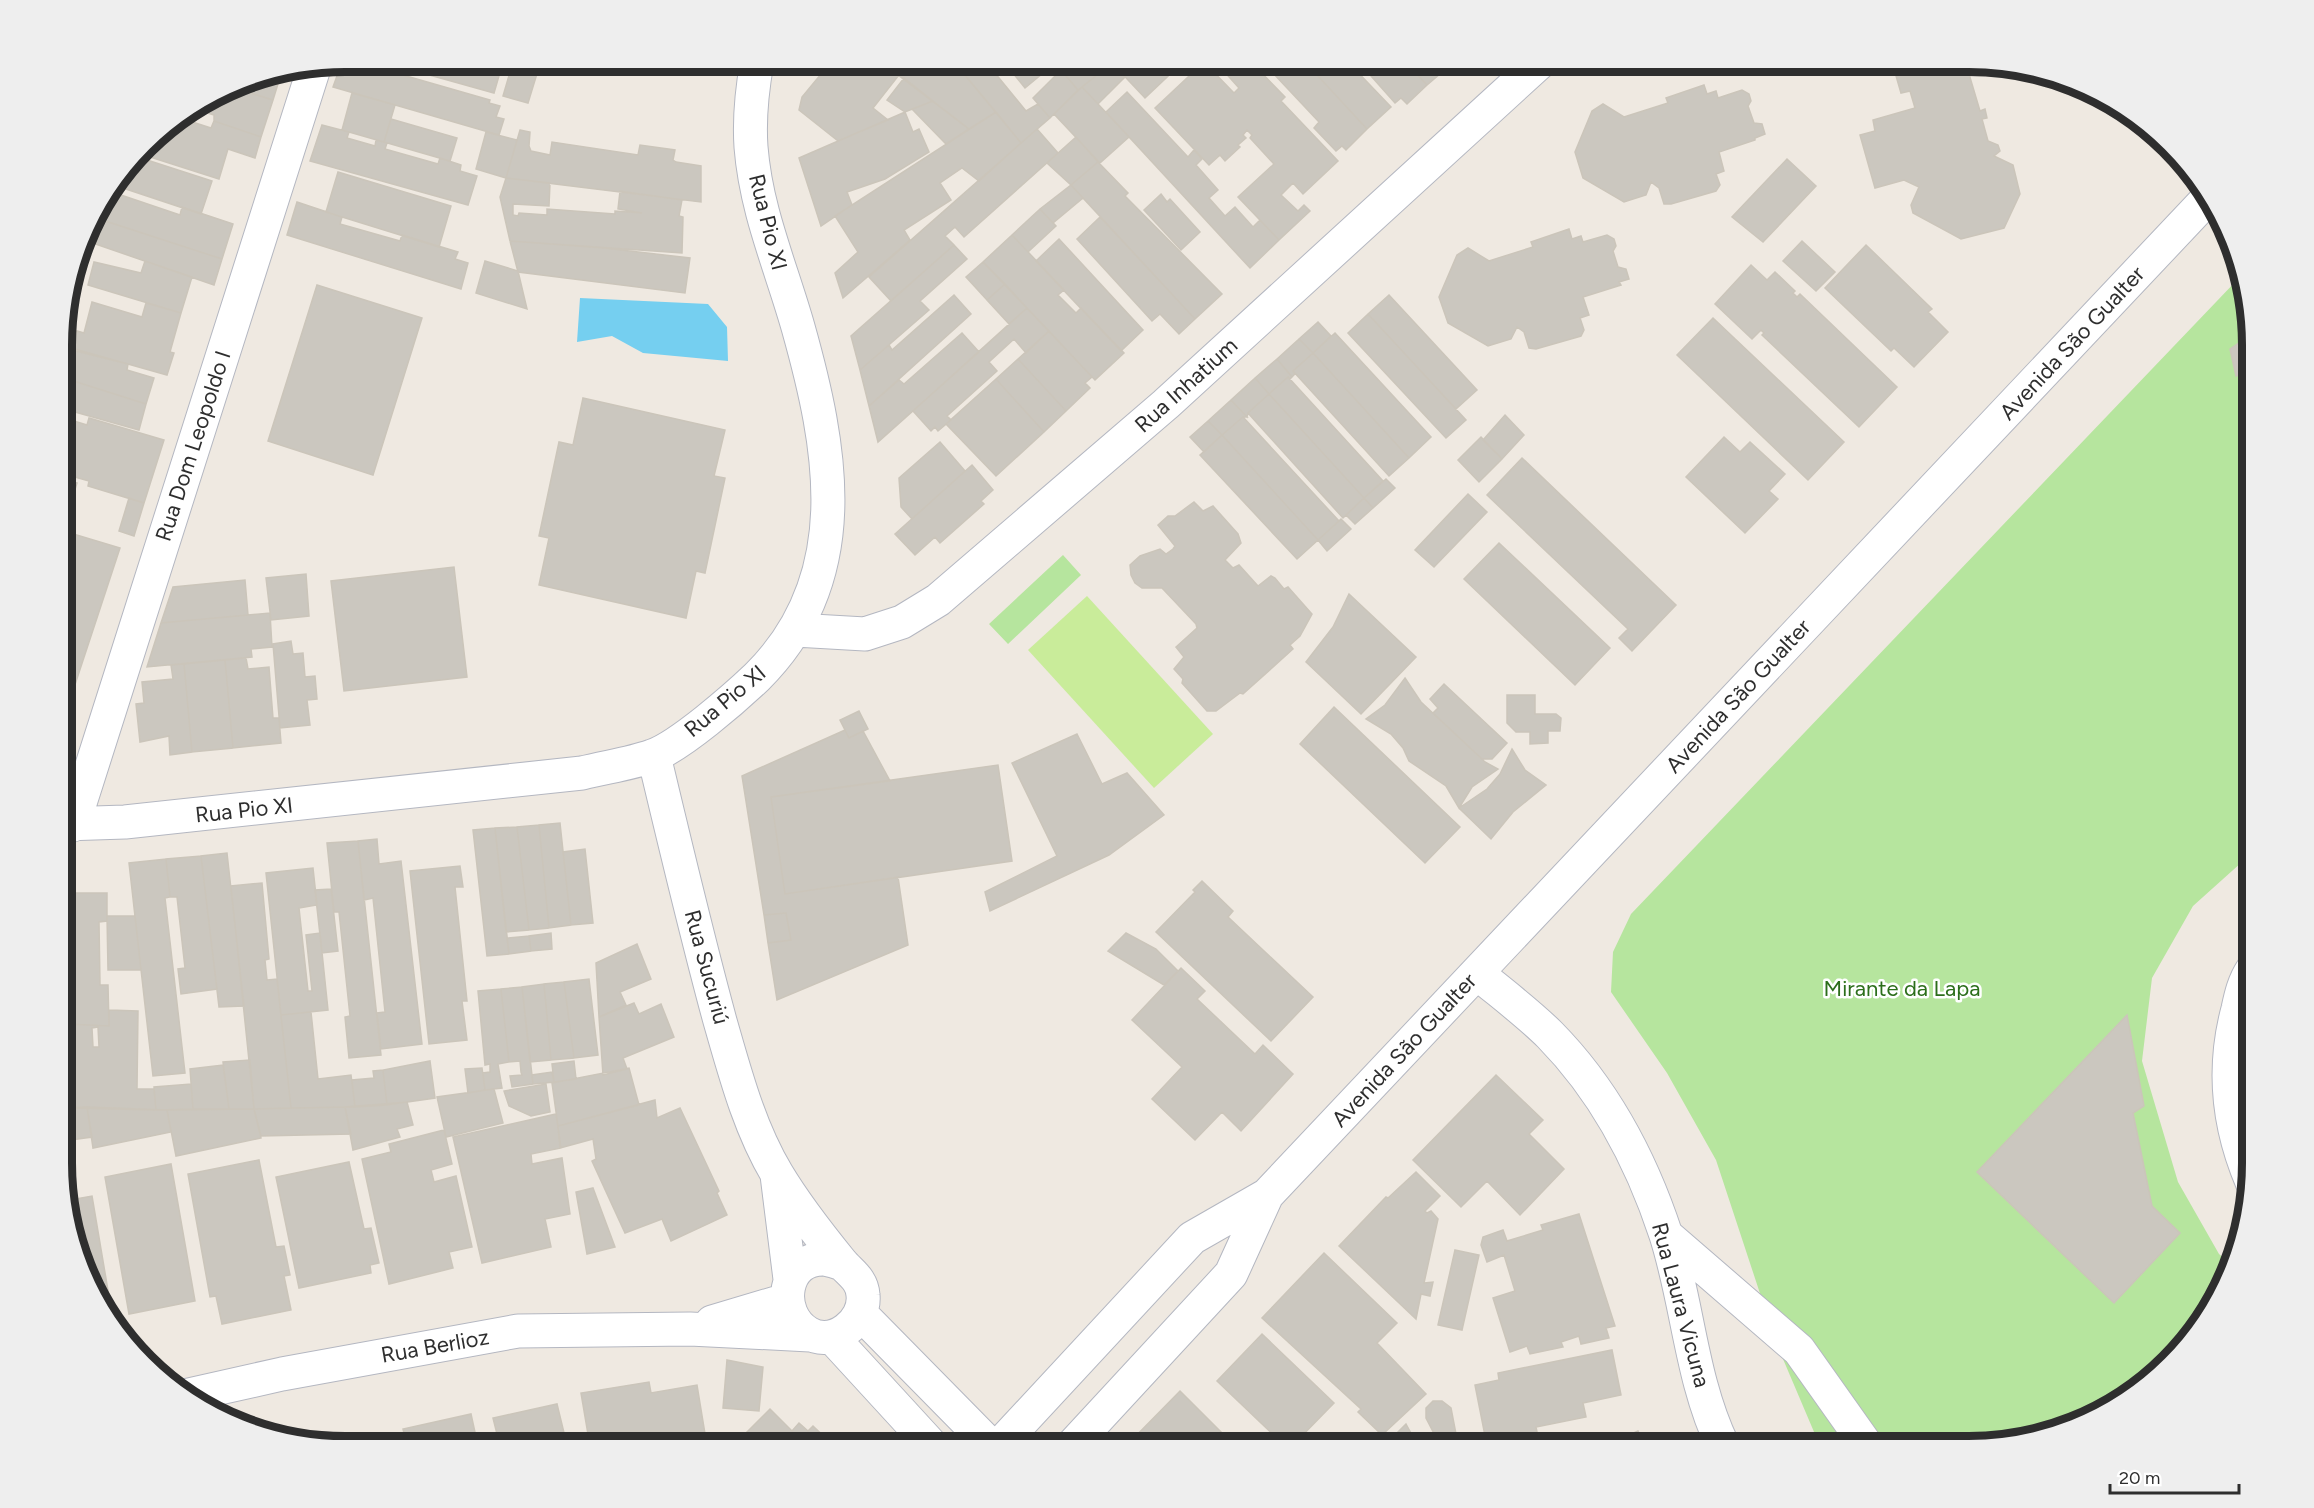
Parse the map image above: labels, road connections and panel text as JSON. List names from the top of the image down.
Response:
{
  "streets": {
    "street": [
      "Rua Pio XI",
      "Avenida São Gualter",
      "Rua Inhatium",
      "Rua Dom Leopoldo I",
      "Rua Sucuriú",
      "Rua Laura Vicuna",
      "Rua Berlioz"
    ]
  },
  "crossings": [
    ["Rua Pio XI", "Rua Inhatium"],
    ["Rua Pio XI", "Rua Sucuriú"],
    ["Avenida São Gualter", "Rua Laura Vicuna"],
    ["Rua Sucuriú", "Rua Berlioz"]
  ],
  "parks": ["Mirante da Lapa"],
  "scale_bar": "20 m"
}
